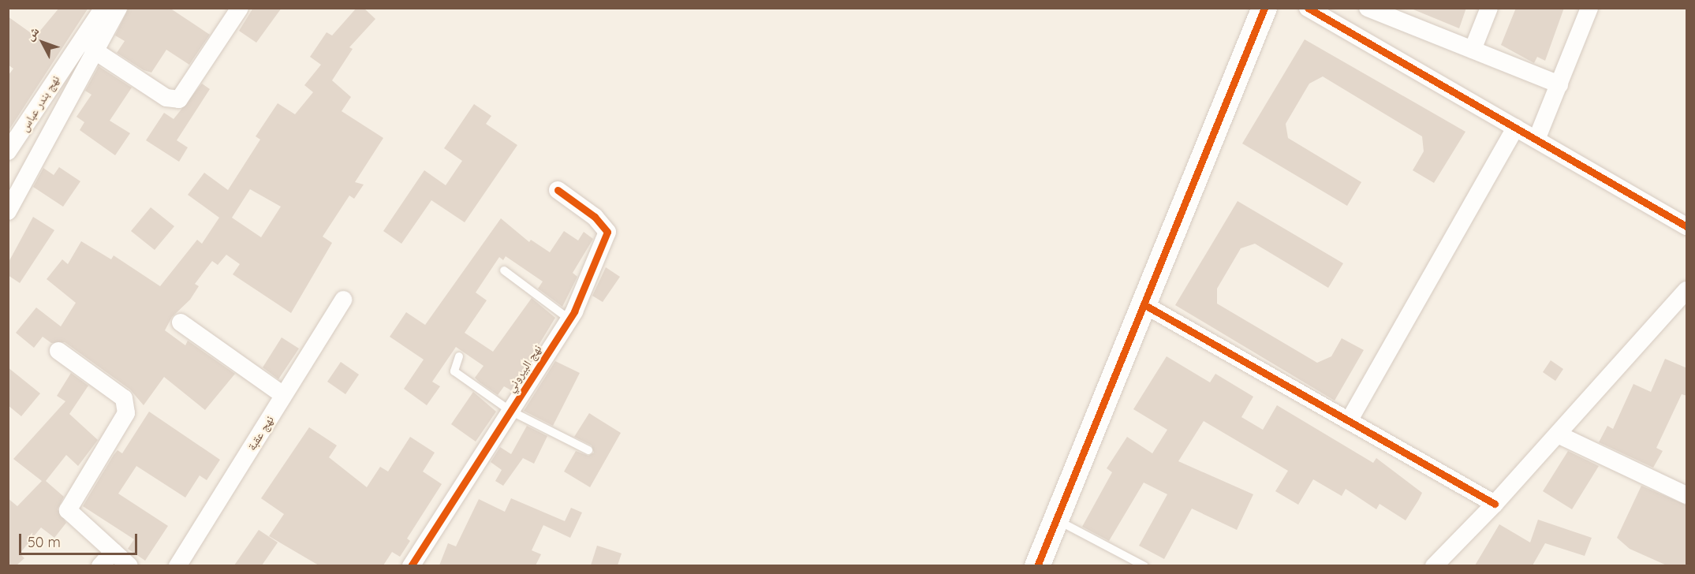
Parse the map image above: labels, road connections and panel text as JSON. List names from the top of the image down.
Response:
{
  "streets": {
    "street": ["نهج بندر عباس", "نهج البيروني", "نهج عقبة"]
  },
  "scale_bar": "50 m",
  "north": "top left"
}
